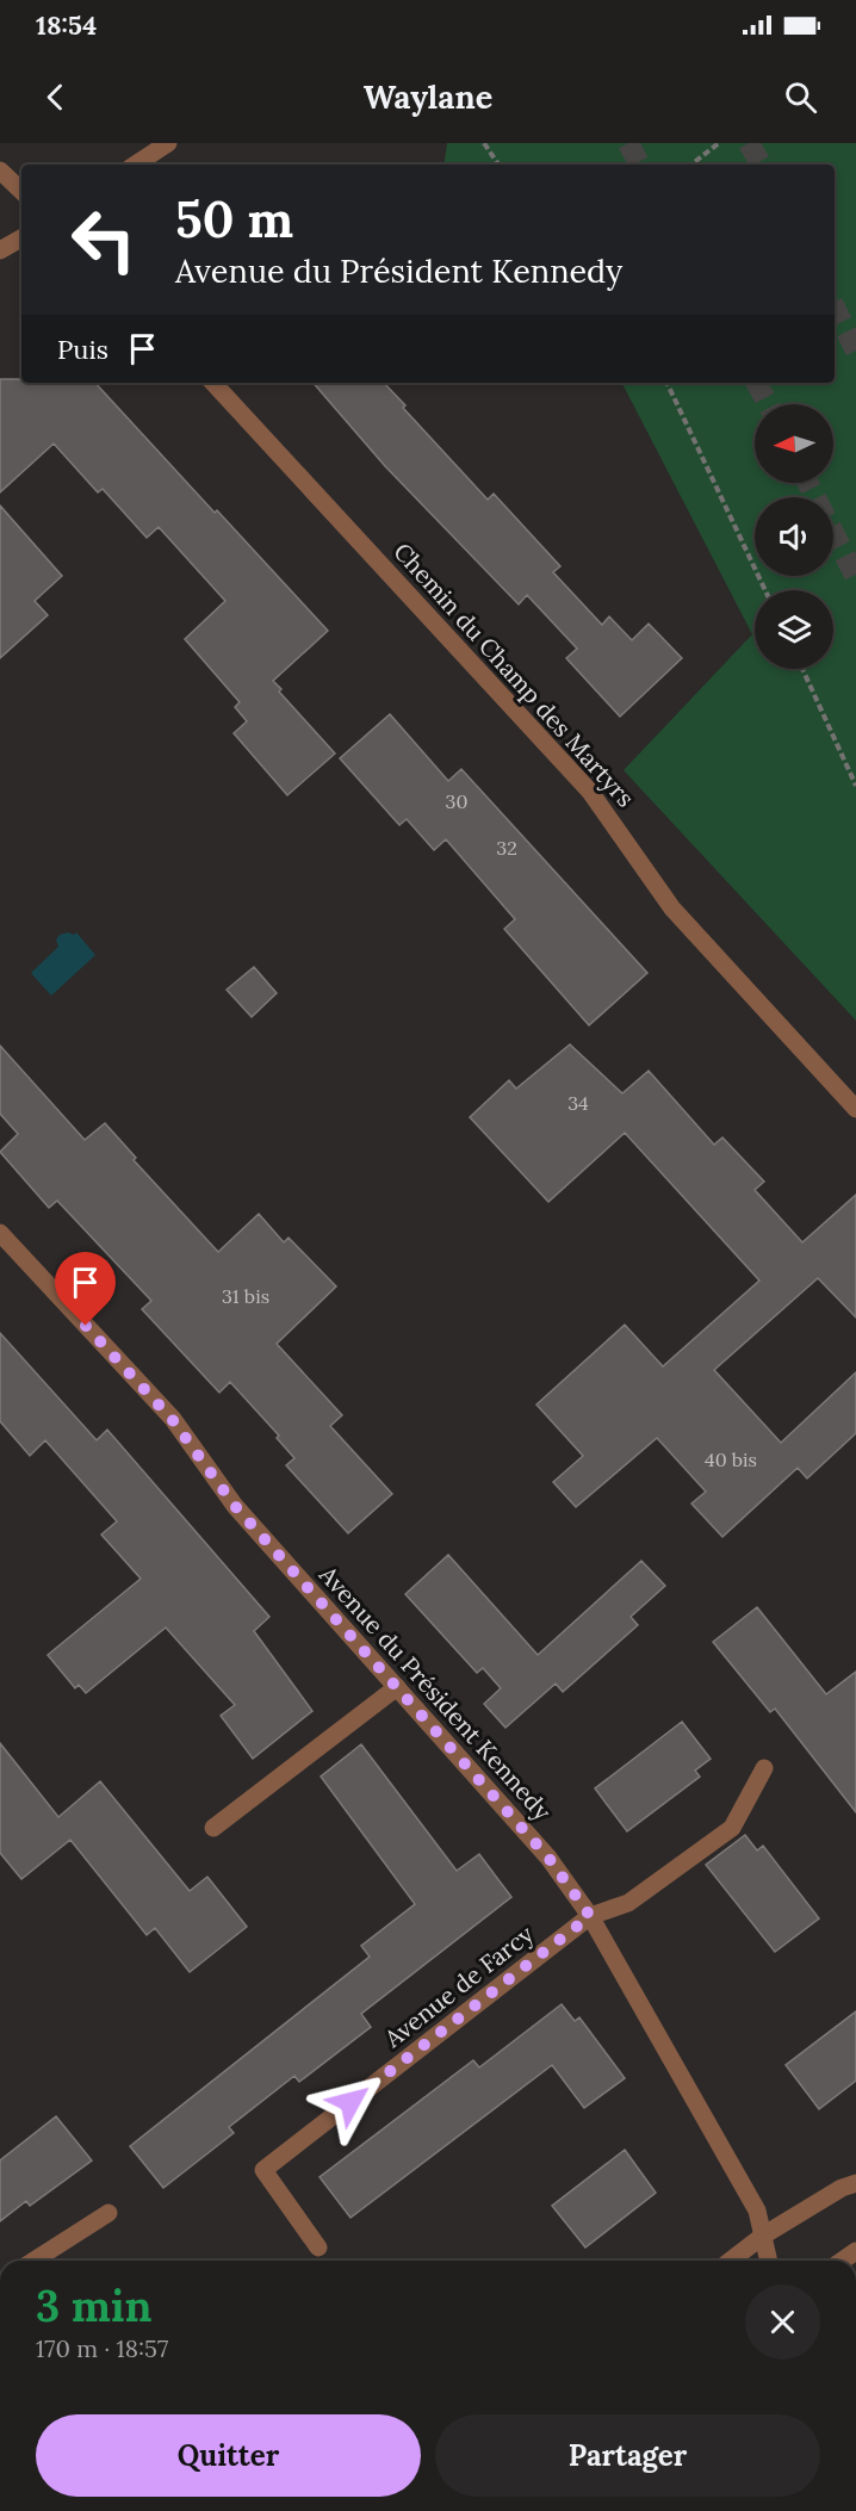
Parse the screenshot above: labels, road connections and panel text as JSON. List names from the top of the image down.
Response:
{
  "streets": {
    "street": ["Chemin du Champ des Martyrs", "Avenue du Président Kennedy", "Avenue de Farcy"]
  },
  "crossings": [
    ["Avenue du Président Kennedy", "Avenue de Farcy"]
  ],
  "house_numbers": [
    "30",
    "32",
    "34",
    "31 bis",
    "40 bis"
  ],
  "north": "left",
  "page": {
    "status": "18:54",
    "header": "Waylane",
    "turn": ["50 m", "Avenue du Président Kennedy"],
    "then": "Puis",
    "heading": ["3 min", "170 m · 18:57"],
    "buttons": ["Quitter", "Partager"]
  }
}
